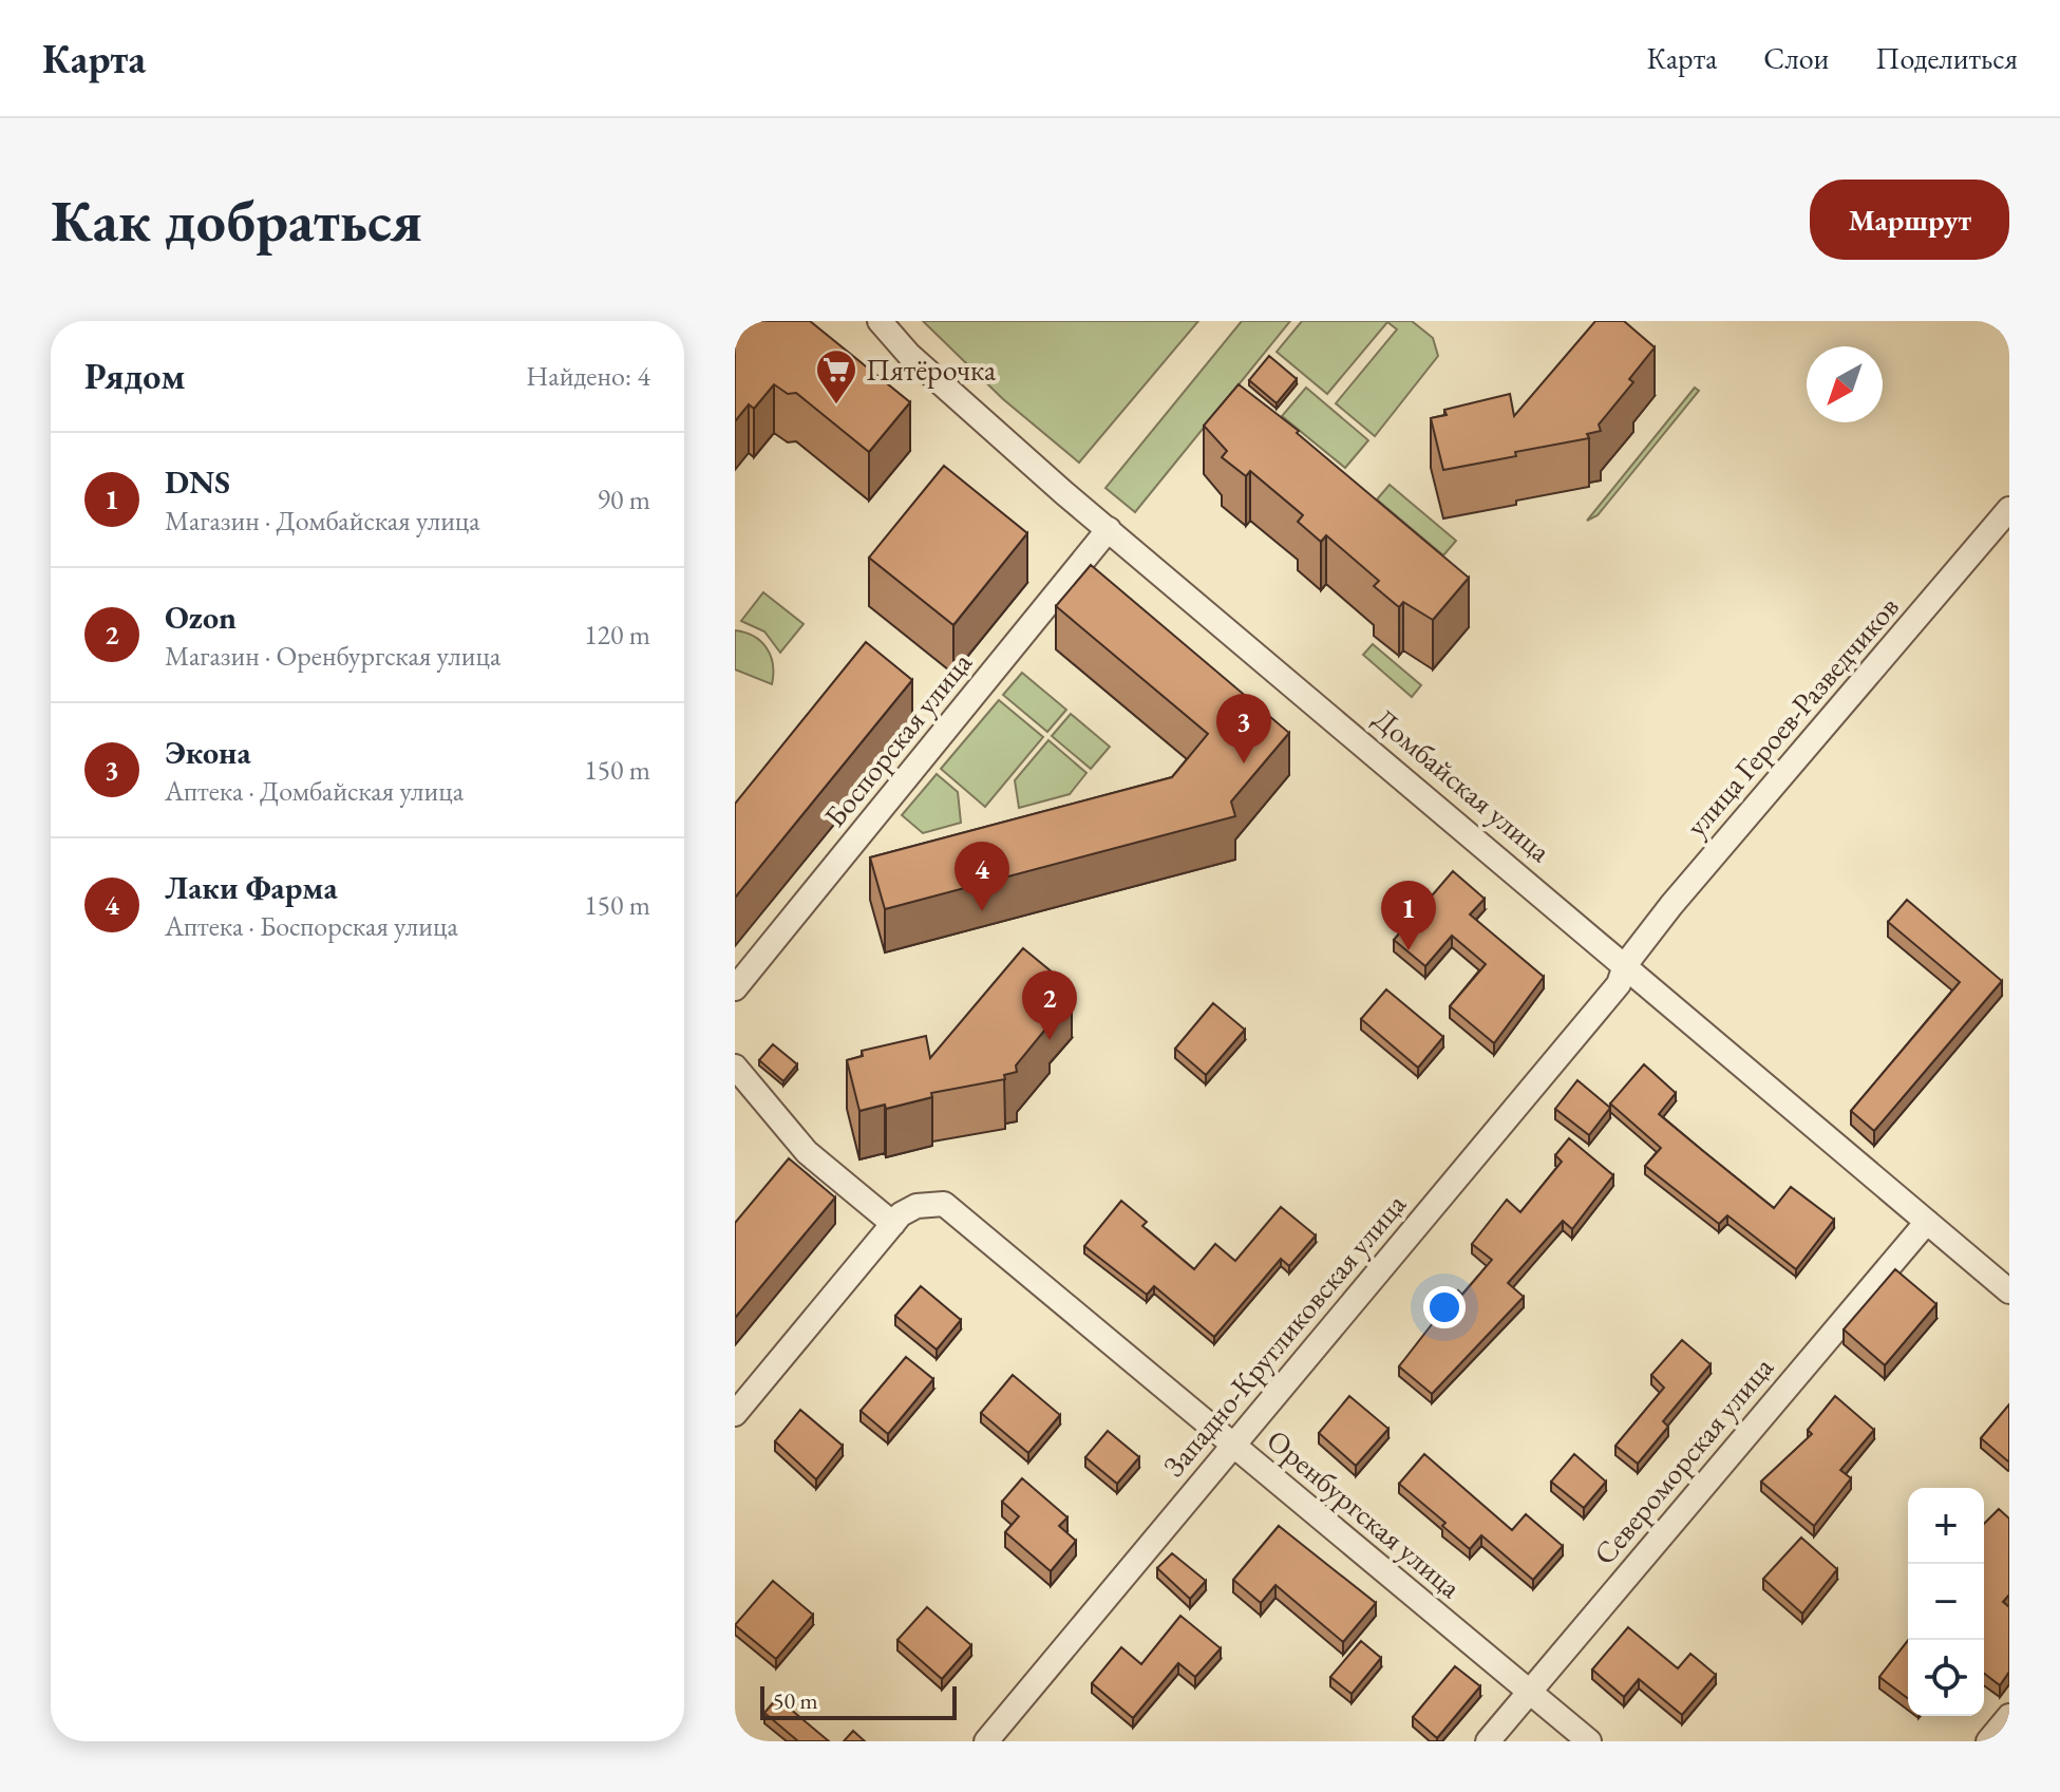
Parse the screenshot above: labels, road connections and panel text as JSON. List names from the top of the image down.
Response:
{
  "streets": {
    "street": [
      "улица Героев-Разведчиков",
      "Боспорская улица",
      "Домбайская улица",
      "Западно-Кругликовская улица",
      "Североморская улица",
      "Оренбургская улица"
    ]
  },
  "crossings": [
    ["улица Героев-Разведчиков", "Домбайская улица"],
    ["улица Героев-Разведчиков", "Западно-Кругликовская улица"],
    ["Боспорская улица", "Домбайская улица"],
    ["Домбайская улица", "Западно-Кругликовская улица"],
    ["Домбайская улица", "Североморская улица"],
    ["Западно-Кругликовская улица", "Оренбургская улица"],
    ["Североморская улица", "Оренбургская улица"]
  ],
  "places": {
    "supermarket": ["Пятёрочка"]
  },
  "scale_bar": "50 m",
  "north": "bottom left",
  "page": {
    "header": "Карта",
    "nav": ["Карта", "Слои", "Поделиться"],
    "buttons": "Маршрут",
    "title": "Как добраться",
    "heading": ["Рядом", "Найдено: 4"],
    "list": [
      {
        "mark": "1",
        "name": "DNS",
        "note": "Магазин · Домбайская улица",
        "value": "90 m"
      },
      {
        "mark": "2",
        "name": "Ozon",
        "note": "Магазин · Оренбургская улица",
        "value": "120 m"
      },
      {
        "mark": "3",
        "name": "Экона",
        "note": "Аптека · Домбайская улица",
        "value": "150 m"
      },
      {
        "mark": "4",
        "name": "Лаки Фарма",
        "note": "Аптека · Боспорская улица",
        "value": "150 m"
      }
    ],
    "pins": [
      "3",
      "4",
      "1",
      "2"
    ],
    "map_buttons": ["+", "−"],
    "scale": "50 m"
  }
}
